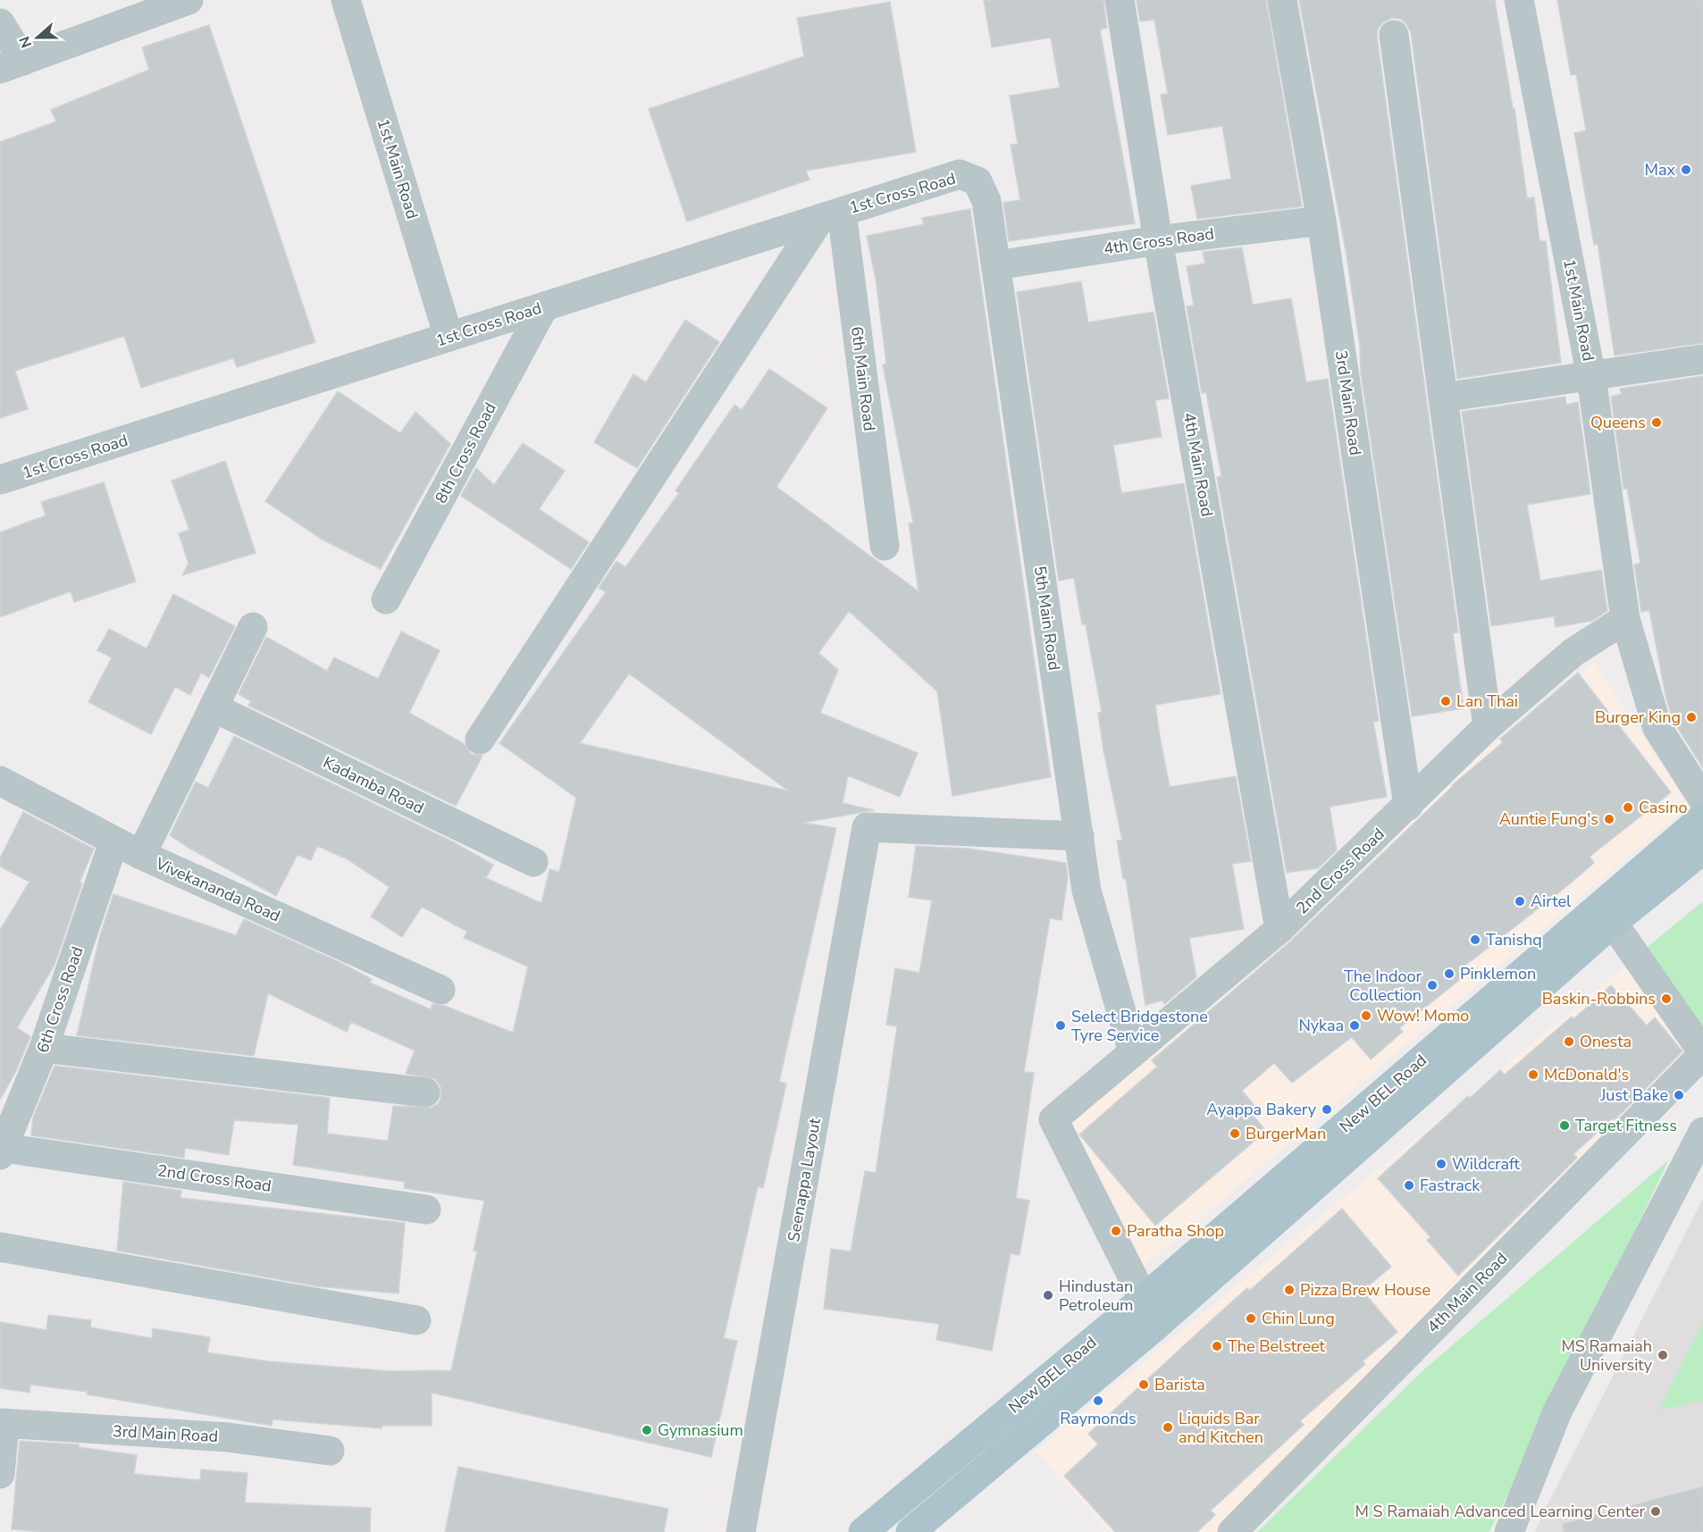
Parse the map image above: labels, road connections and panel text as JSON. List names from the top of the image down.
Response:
{
  "streets": {
    "main road": ["New BEL Road"],
    "street": [
      "1st Main Road",
      "1st Cross Road",
      "4th Cross Road",
      "6th Main Road",
      "3rd Main Road",
      "8th Cross Road",
      "4th Main Road",
      "5th Main Road",
      "Kadamba Road",
      "2nd Cross Road",
      "Vivekananda Road",
      "6th Cross Road",
      "Seenappa Layout"
    ]
  },
  "crossings": [
    ["1st Main Road", "1st Cross Road"],
    ["1st Main Road", "2nd Cross Road"],
    ["1st Cross Road", "6th Main Road"],
    ["1st Cross Road", "8th Cross Road"],
    ["1st Cross Road", "5th Main Road"],
    ["4th Cross Road", "3rd Main Road"],
    ["4th Cross Road", "4th Main Road"],
    ["4th Cross Road", "5th Main Road"],
    ["3rd Main Road", "2nd Cross Road"],
    ["4th Main Road", "2nd Cross Road"],
    ["5th Main Road", "2nd Cross Road"],
    ["5th Main Road", "Seenappa Layout"],
    ["2nd Cross Road", "6th Cross Road"],
    ["2nd Cross Road", "New BEL Road"],
    ["Vivekananda Road", "6th Cross Road"]
  ],
  "places": [
    "Max",
    "Queens",
    "Lan Thai",
    "Burger King",
    "Casino",
    "Auntie Fung's",
    "Airtel",
    "Tanishq",
    "Pinklemon",
    "The Indoor Collection",
    "Baskin-Robbins",
    "Wow! Momo",
    "Select Bridgestone Tyre Service",
    "Nykaa",
    "Onesta",
    "McDonald's",
    "Just Bake",
    "Ayappa Bakery",
    "Target Fitness",
    "BurgerMan",
    "Wildcraft",
    "Fastrack",
    "Paratha Shop",
    "Pizza Brew House",
    "Hindustan Petroleum",
    "Chin Lung",
    "The Belstreet",
    "MS Ramaiah University",
    "Barista",
    "Raymonds",
    "Liquids Bar and Kitchen",
    "Gymnasium",
    "M S Ramaiah Advanced Learning Center"
  ],
  "north": "left"
}
